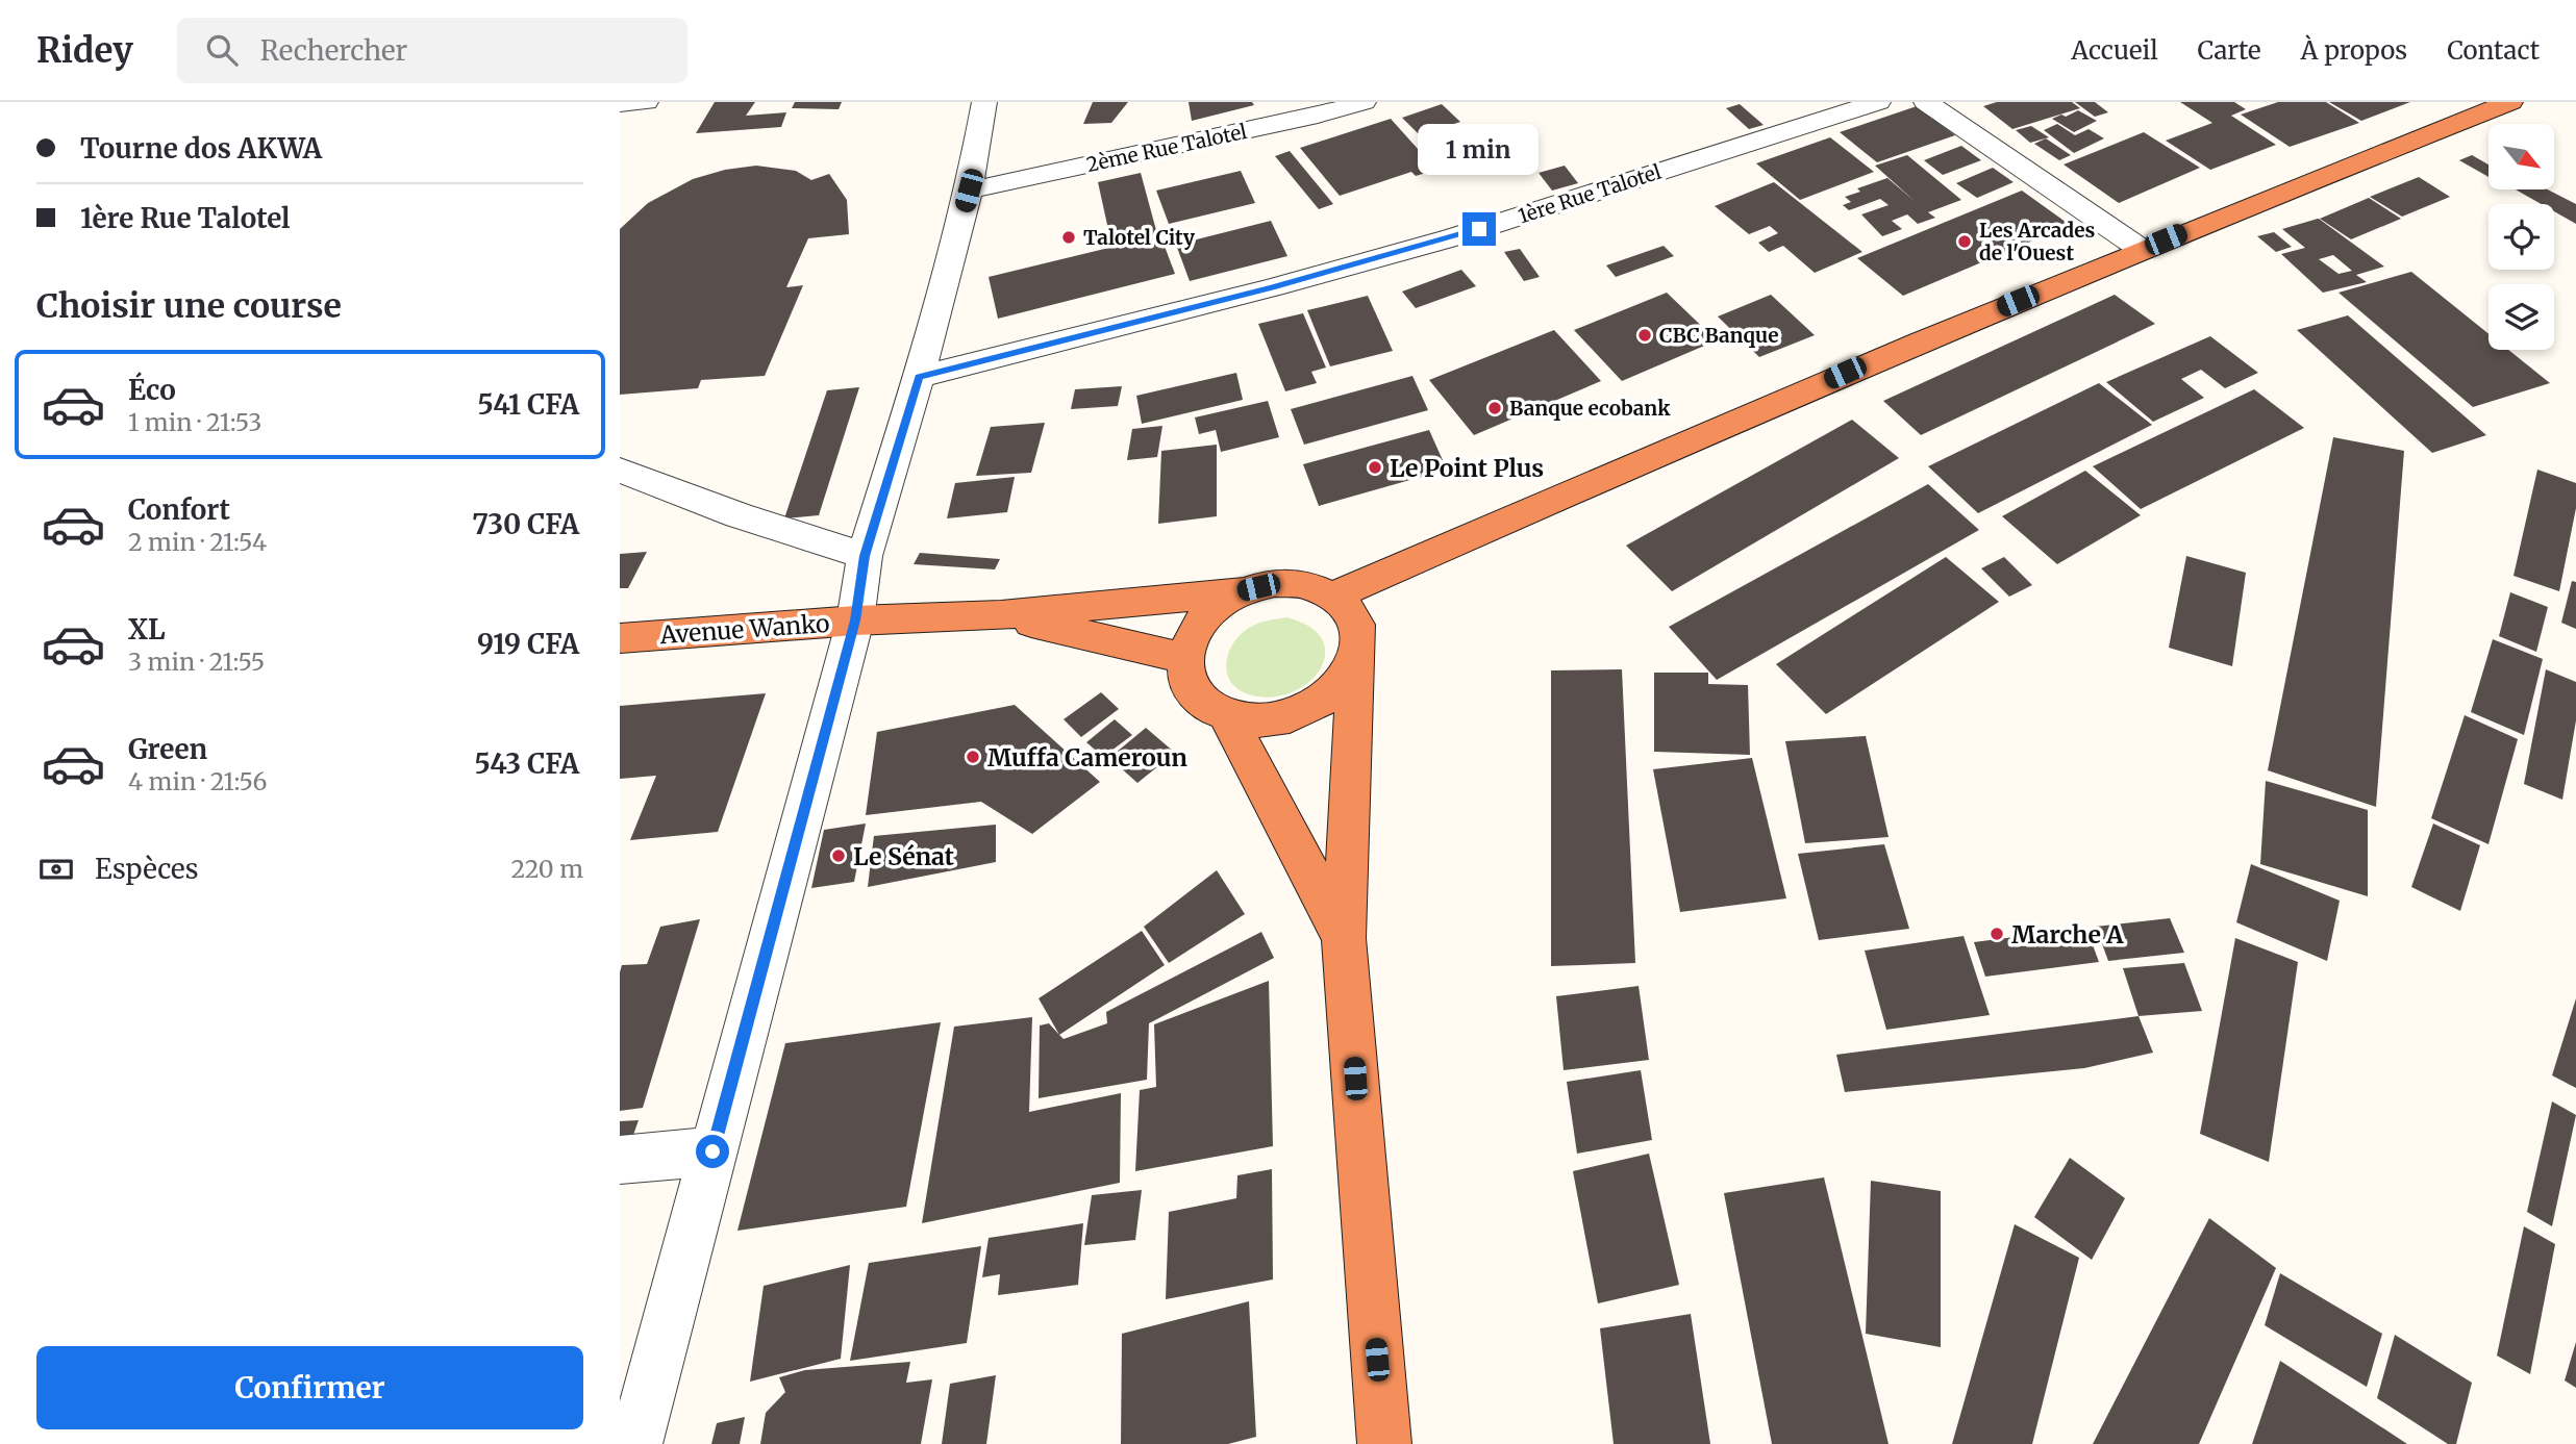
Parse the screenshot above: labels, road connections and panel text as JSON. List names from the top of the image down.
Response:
{
  "streets": {
    "highway": ["Avenue Wanko"],
    "street": ["2ème Rue Talotel", "1ère Rue Talotel"]
  },
  "places": [
    "Talotel City",
    "Les Arcades de l'Ouest",
    "CBC Banque",
    "Banque ecobank",
    "Le Point Plus",
    "Muffa Cameroun",
    "Le Sénat",
    "Marche A"
  ],
  "north": "bottom right",
  "page": {
    "header": "Ridey",
    "search": "Rechercher",
    "nav": [
      "Accueil",
      "Carte",
      "À propos",
      "Contact"
    ],
    "banner": ["Tourne dos AKWA", "1ère Rue Talotel"],
    "bubble": "1 min",
    "heading": "Choisir une course",
    "list": [
      {
        "name": "Éco",
        "note": "1 min · 21:53",
        "value": "541 CFA"
      },
      {
        "name": "Confort",
        "note": "2 min · 21:54",
        "value": "730 CFA"
      },
      {
        "name": "XL",
        "note": "3 min · 21:55",
        "value": "919 CFA"
      },
      {
        "name": "Green",
        "note": "4 min · 21:56",
        "value": "543 CFA"
      }
    ],
    "pay": ["Espèces", "220 m"],
    "buttons": "Confirmer"
  }
}
